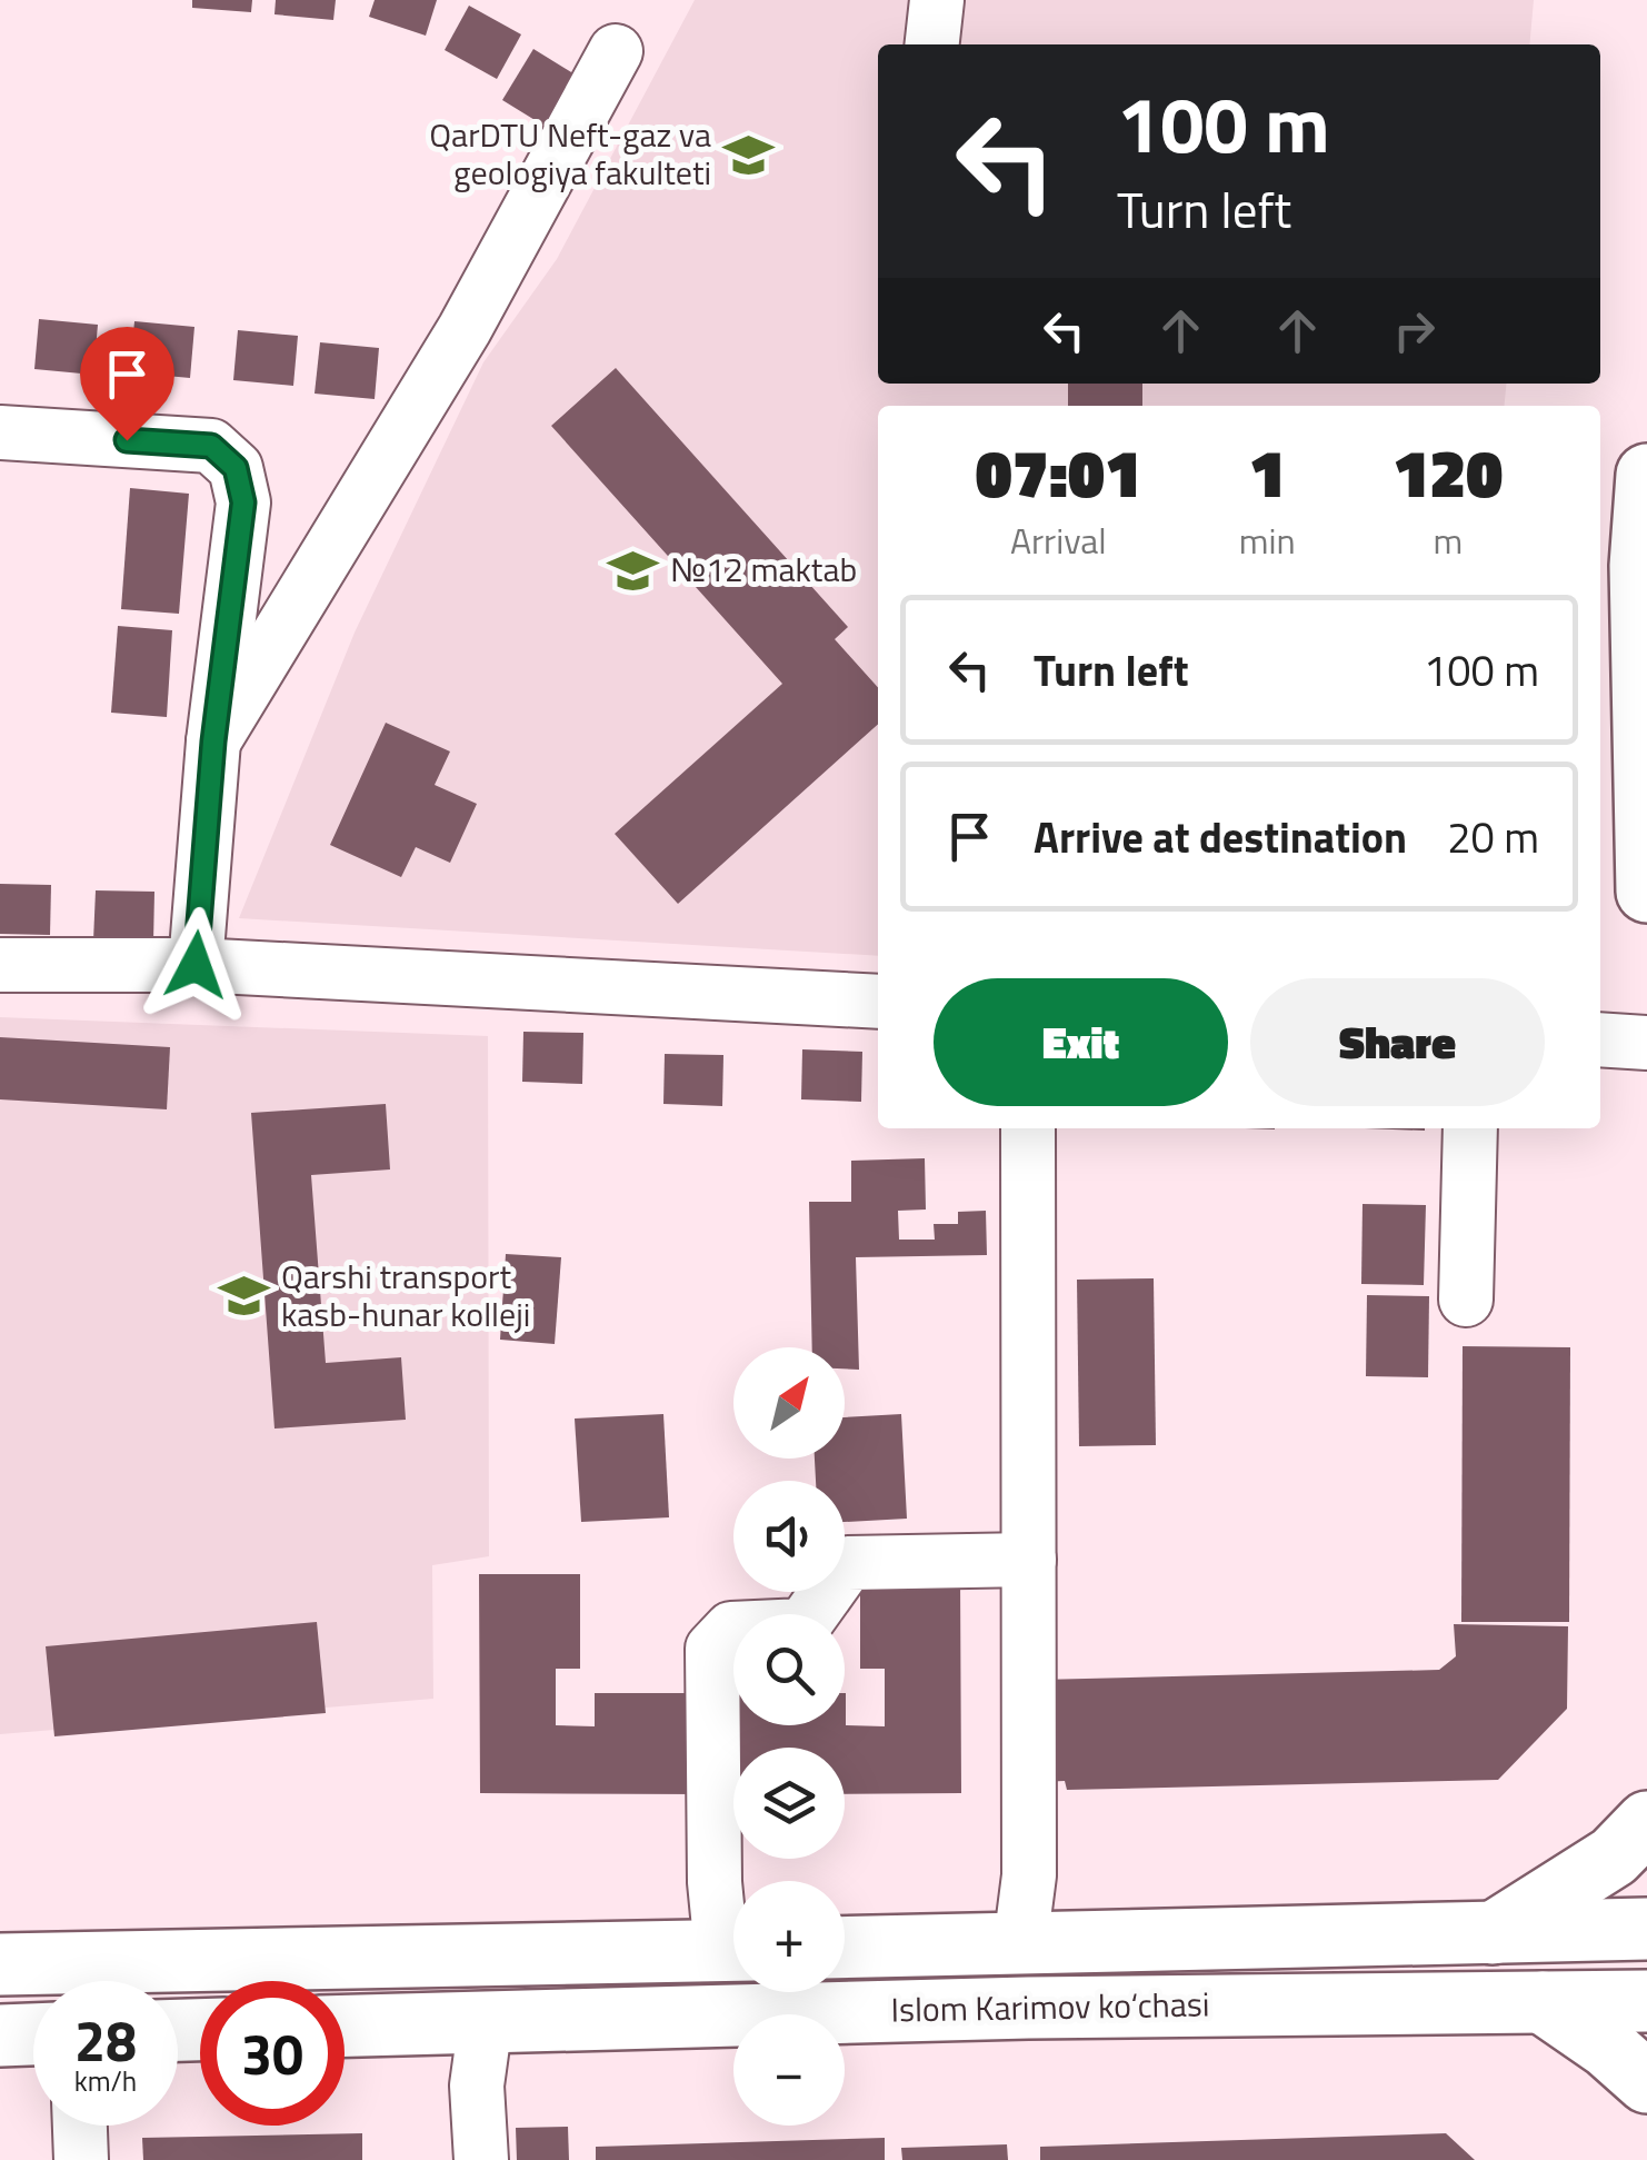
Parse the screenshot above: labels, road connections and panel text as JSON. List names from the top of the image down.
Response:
{
  "streets": {
    "main road": ["Islom Karimov ko‘chasi"]
  },
  "places": {
    "school or university": ["QarDTU Neft-gaz va geologiya fakulteti", "№12 maktab", "Qarshi transport kasb-hunar kolleji"]
  },
  "north": "top right",
  "page": {
    "turn": ["100 m", "Turn left"],
    "eta": [
      "07:01",
      "Arrival",
      "1",
      "min",
      "120",
      "m"
    ],
    "list": [
      {
        "name": "Turn left",
        "value": "100 m"
      },
      {
        "name": "Arrive at destination",
        "value": "20 m"
      }
    ],
    "buttons": ["Exit", "Share"],
    "map_buttons": ["+", "−"],
    "speed": "28 km/h",
    "limit": "30"
  }
}
